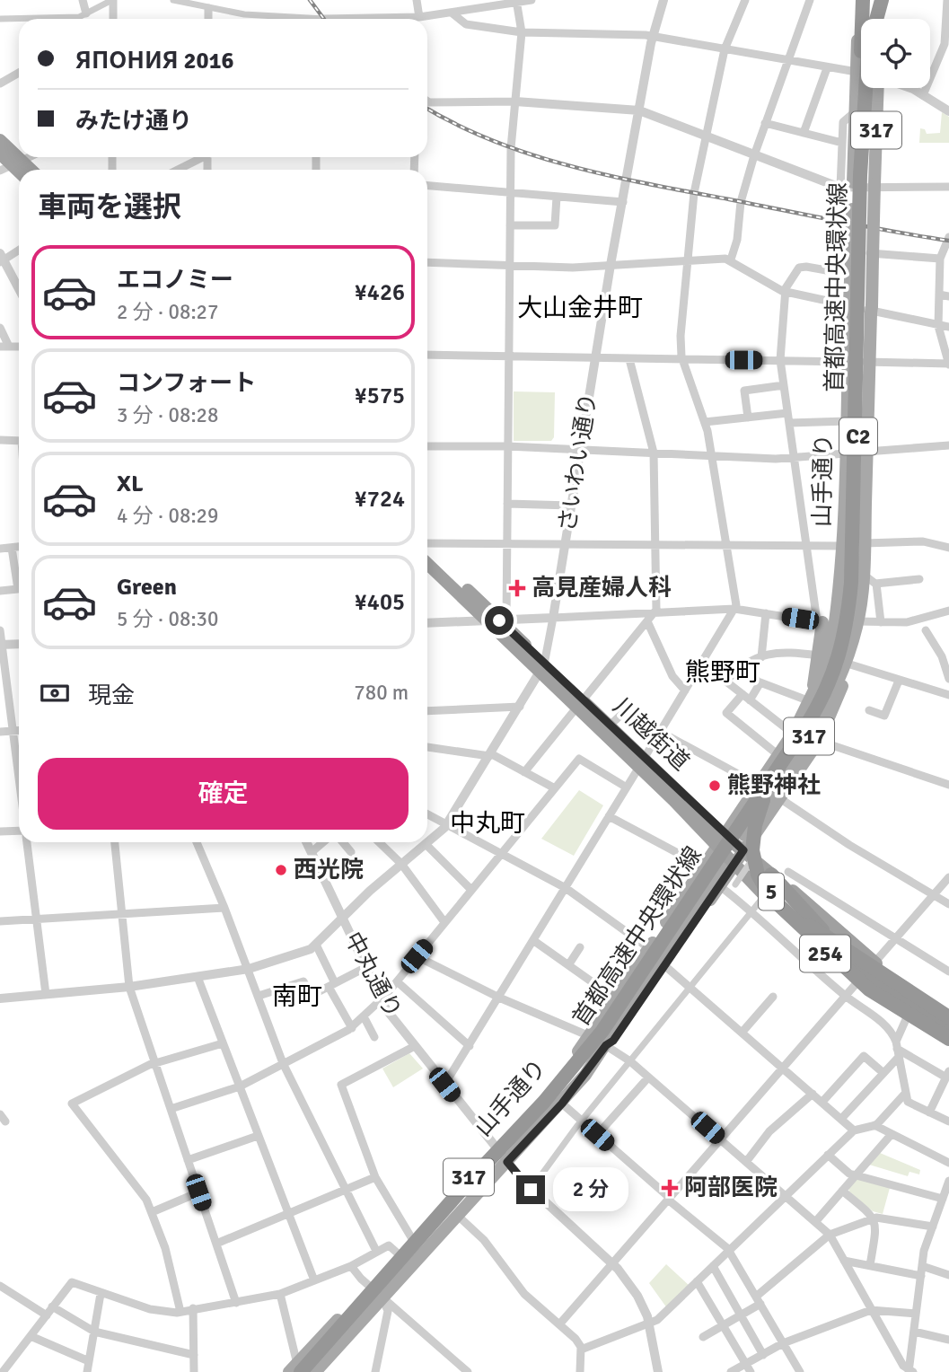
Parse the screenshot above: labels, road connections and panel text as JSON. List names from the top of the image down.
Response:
{
  "streets": {
    "highway": [
      "首都高速中央環状線",
      "C2",
      "川越街道",
      "5",
      "254"
    ],
    "main road": ["317", "山手通り"],
    "street": ["さいわい通り", "中丸通り"]
  },
  "crossings": [
    ["317", "山手通り"],
    ["317", "川越街道"],
    ["首都高速中央環状線", "山手通り"],
    ["首都高速中央環状線", "5"],
    ["山手通り", "中丸通り"],
    ["川越街道", "5"]
  ],
  "districts": [
    "大山金井町",
    "熊野町",
    "中丸町",
    "南町"
  ],
  "places": {
    "health": ["高見産婦人科", "阿部医院"],
    "other": ["熊野神社", "西光院"]
  },
  "page": {
    "banner": ["ЯПОНИЯ 2016", "みたけ通り"],
    "heading": "車両を選択",
    "list": [
      {
        "name": "エコノミー",
        "note": "2 分 · 08:27",
        "value": "¥426"
      },
      {
        "name": "コンフォート",
        "note": "3 分 · 08:28",
        "value": "¥575"
      },
      {
        "name": "XL",
        "note": "4 分 · 08:29",
        "value": "¥724"
      },
      {
        "name": "Green",
        "note": "5 分 · 08:30",
        "value": "¥405"
      }
    ],
    "pay": ["現金", "780 m"],
    "buttons": "確定",
    "bubble": "2 分"
  }
}
